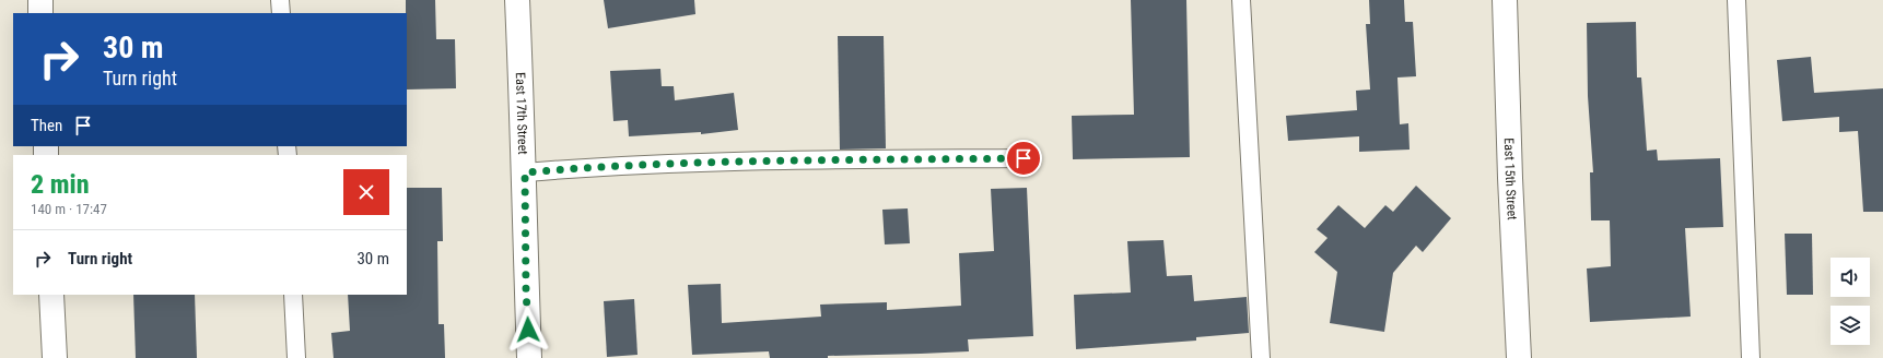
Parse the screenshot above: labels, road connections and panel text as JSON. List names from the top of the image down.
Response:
{
  "streets": {
    "street": ["East 17th Street", "East 15th Street"]
  },
  "page": {
    "turn": ["30 m", "Turn right"],
    "then": "Then",
    "heading": ["2 min", "140 m · 17:47"],
    "list": [
      {
        "name": "Turn right",
        "value": "30 m"
      }
    ]
  }
}
